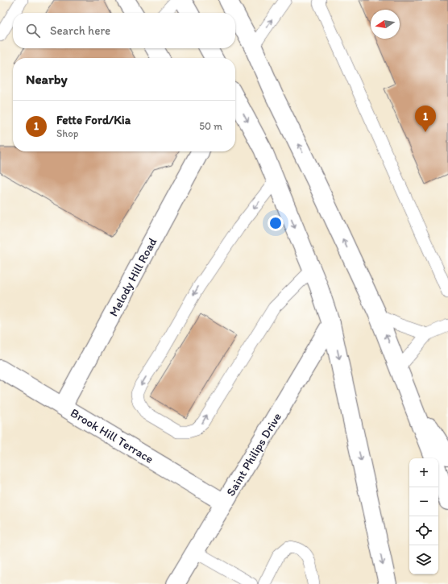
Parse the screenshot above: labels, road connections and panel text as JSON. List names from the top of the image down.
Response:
{
  "streets": {
    "main road": ["Melody Hill Road", "Brook Hill Terrace", "Saint Philips Drive"]
  },
  "crossings": [
    ["Melody Hill Road", "Brook Hill Terrace"],
    ["Brook Hill Terrace", "Saint Philips Drive"]
  ],
  "north": "left",
  "page": {
    "search": "Search here",
    "heading": "Nearby",
    "list": [
      {
        "mark": "1",
        "name": "Fette Ford/Kia",
        "note": "Shop",
        "value": "50 m"
      }
    ],
    "pins": "1",
    "map_buttons": ["+", "−"]
  }
}
